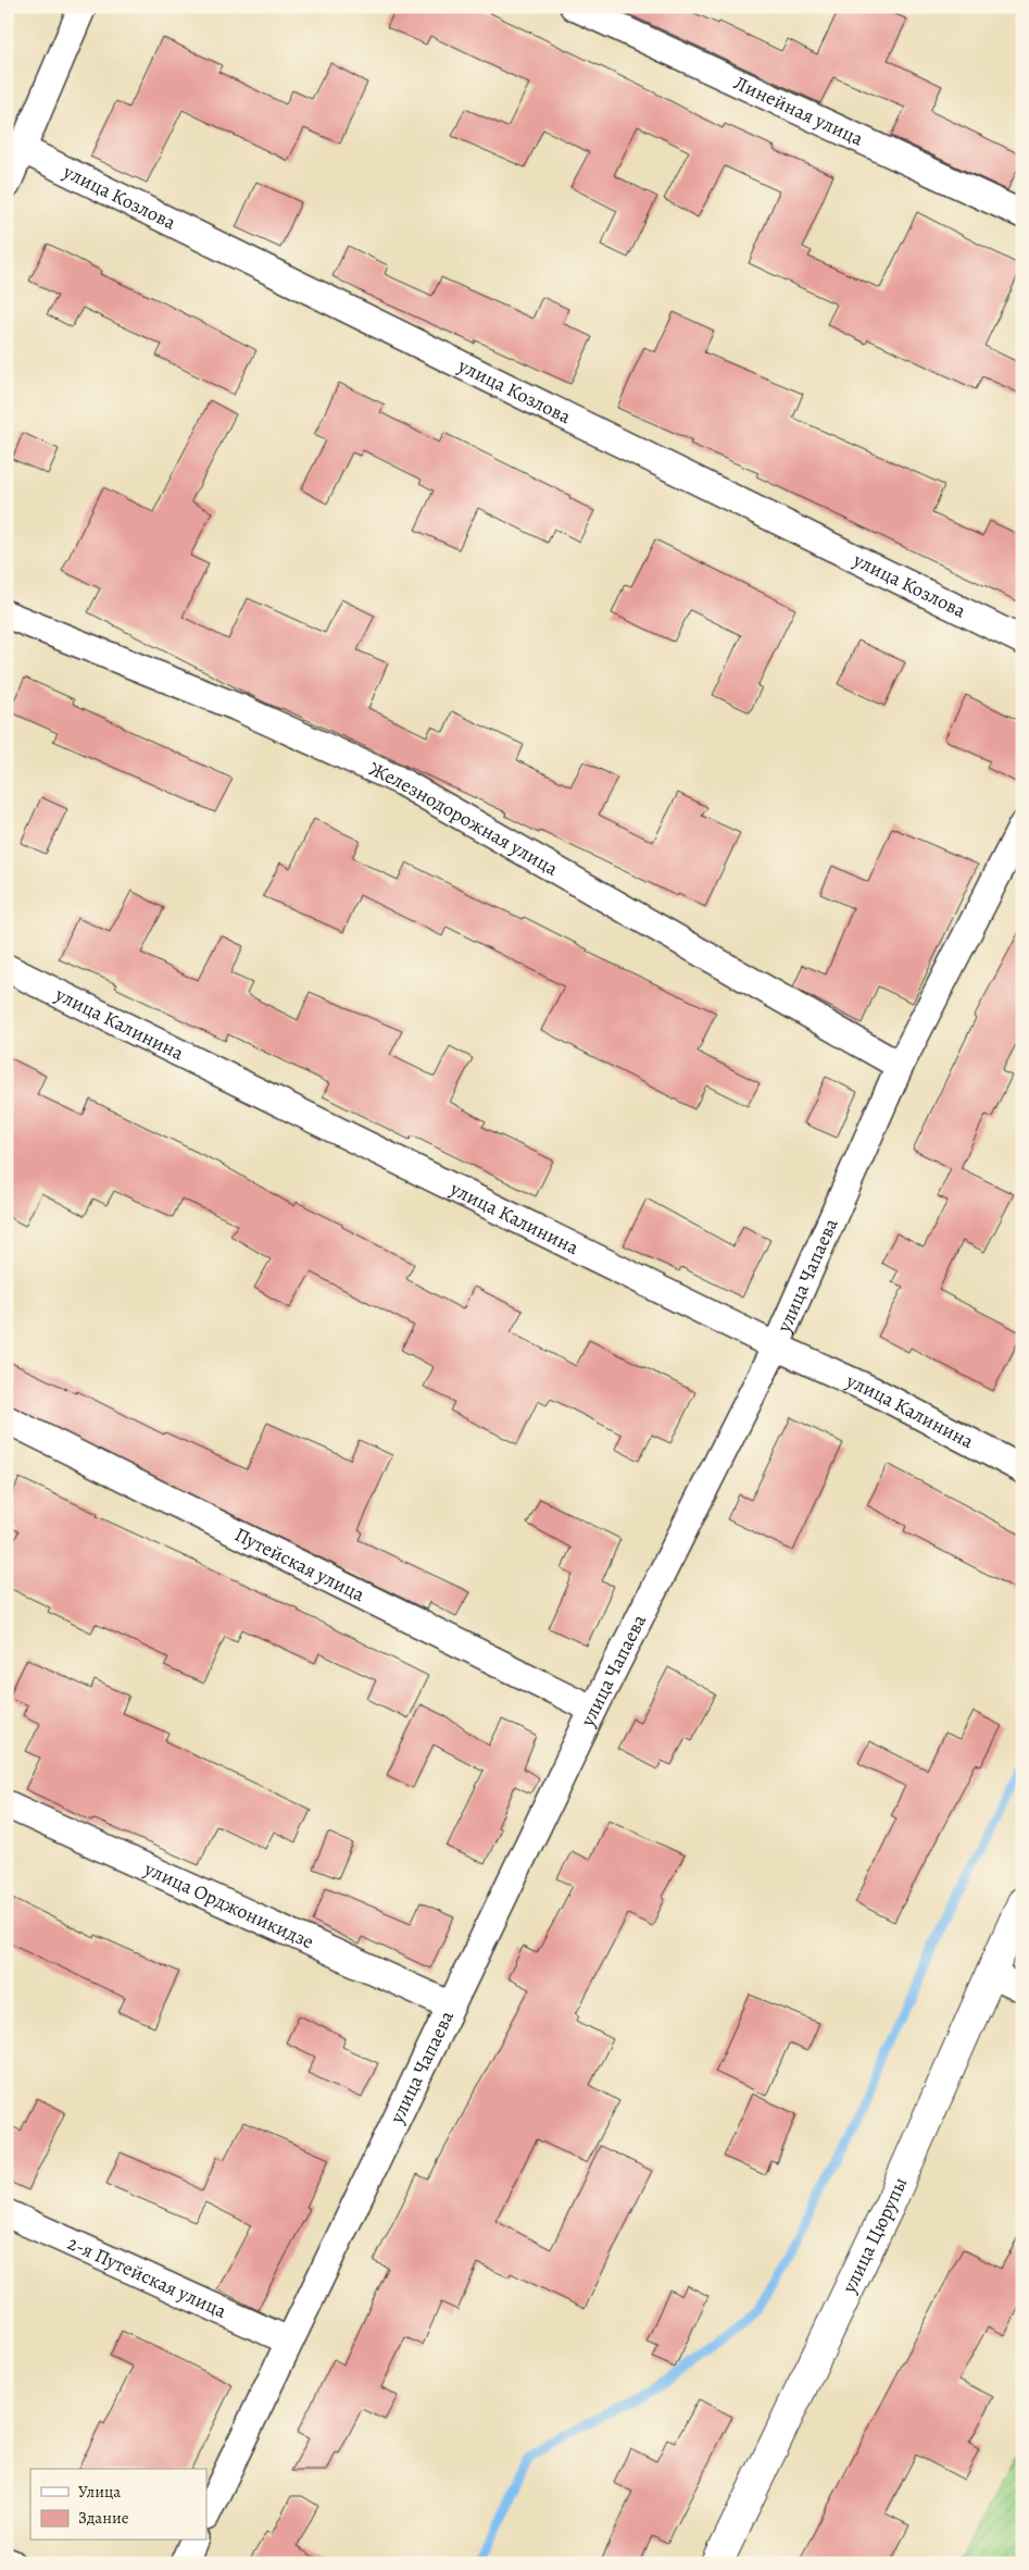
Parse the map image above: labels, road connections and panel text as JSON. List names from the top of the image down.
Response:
{
  "streets": {
    "street": [
      "Линейная улица",
      "улица Козлова",
      "Железнодорожная улица",
      "улица Калинина",
      "улица Чапаева",
      "Путейская улица",
      "улица Орджоникидзе",
      "улица Цюрупы",
      "2-я Путейская улица"
    ]
  },
  "crossings": [
    ["Железнодорожная улица", "улица Чапаева"],
    ["улица Калинина", "улица Чапаева"],
    ["улица Чапаева", "Путейская улица"],
    ["улица Чапаева", "улица Орджоникидзе"],
    ["улица Чапаева", "2-я Путейская улица"]
  ],
  "legend": ["Улица", "Здание"]
}
